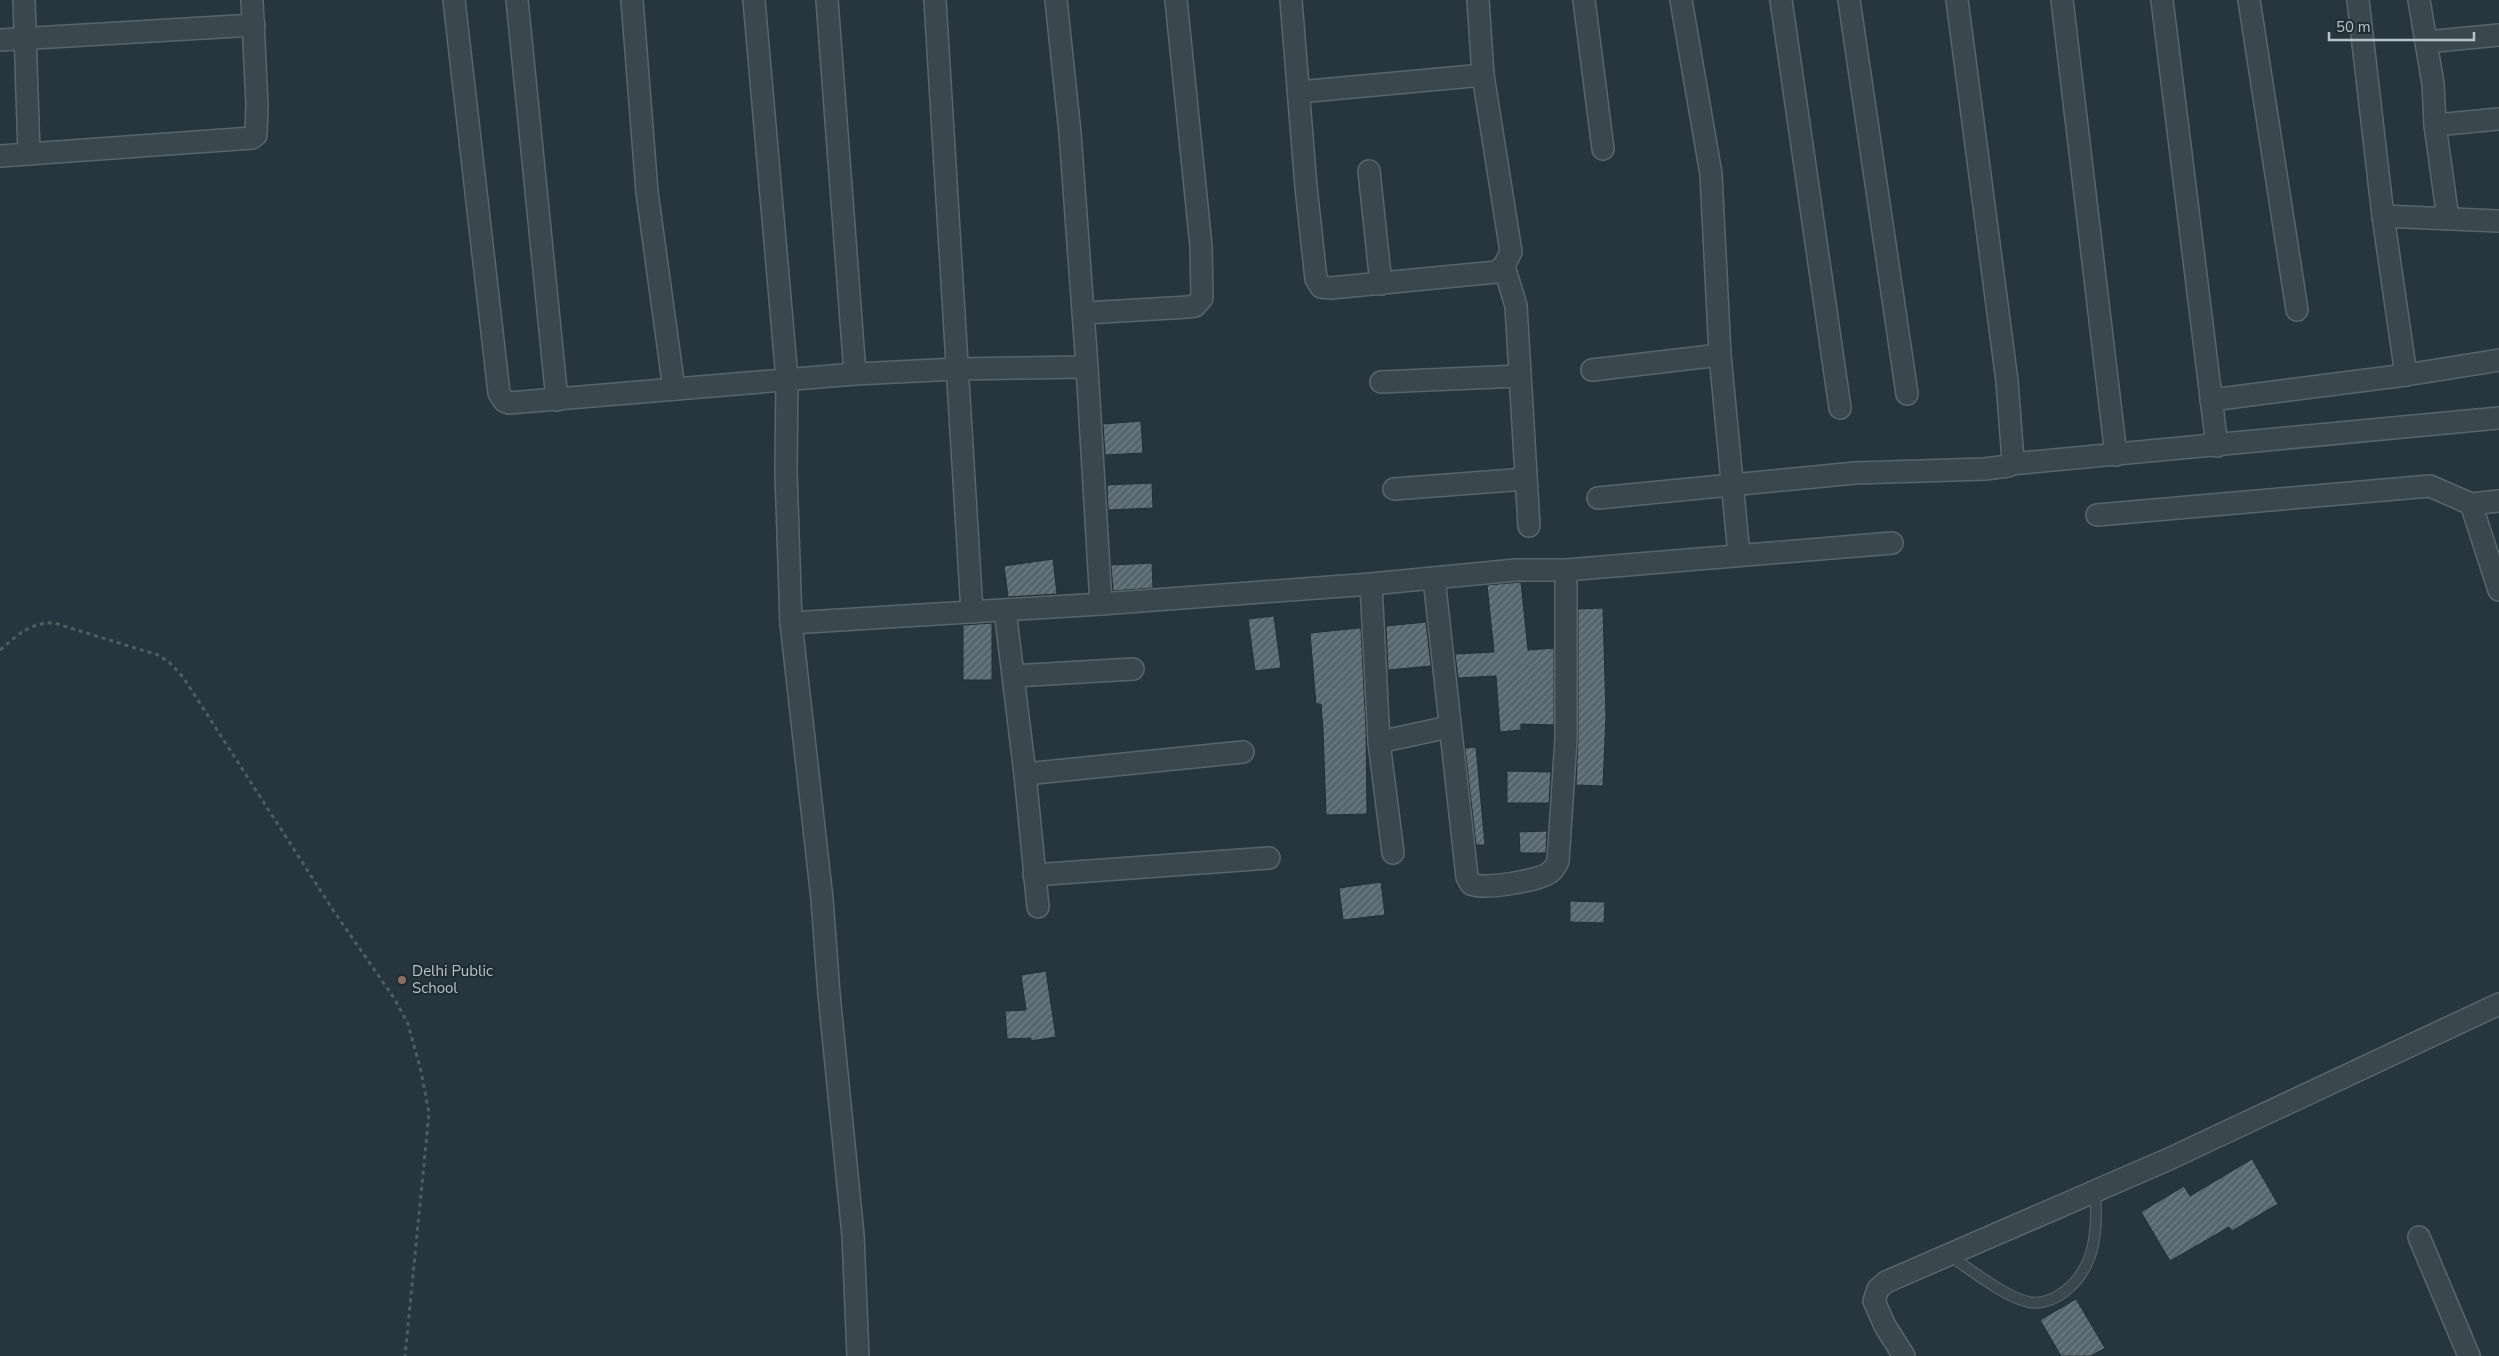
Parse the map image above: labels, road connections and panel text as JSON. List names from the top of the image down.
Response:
{
  "places": ["Delhi Public School"],
  "scale_bar": "50 m"
}
